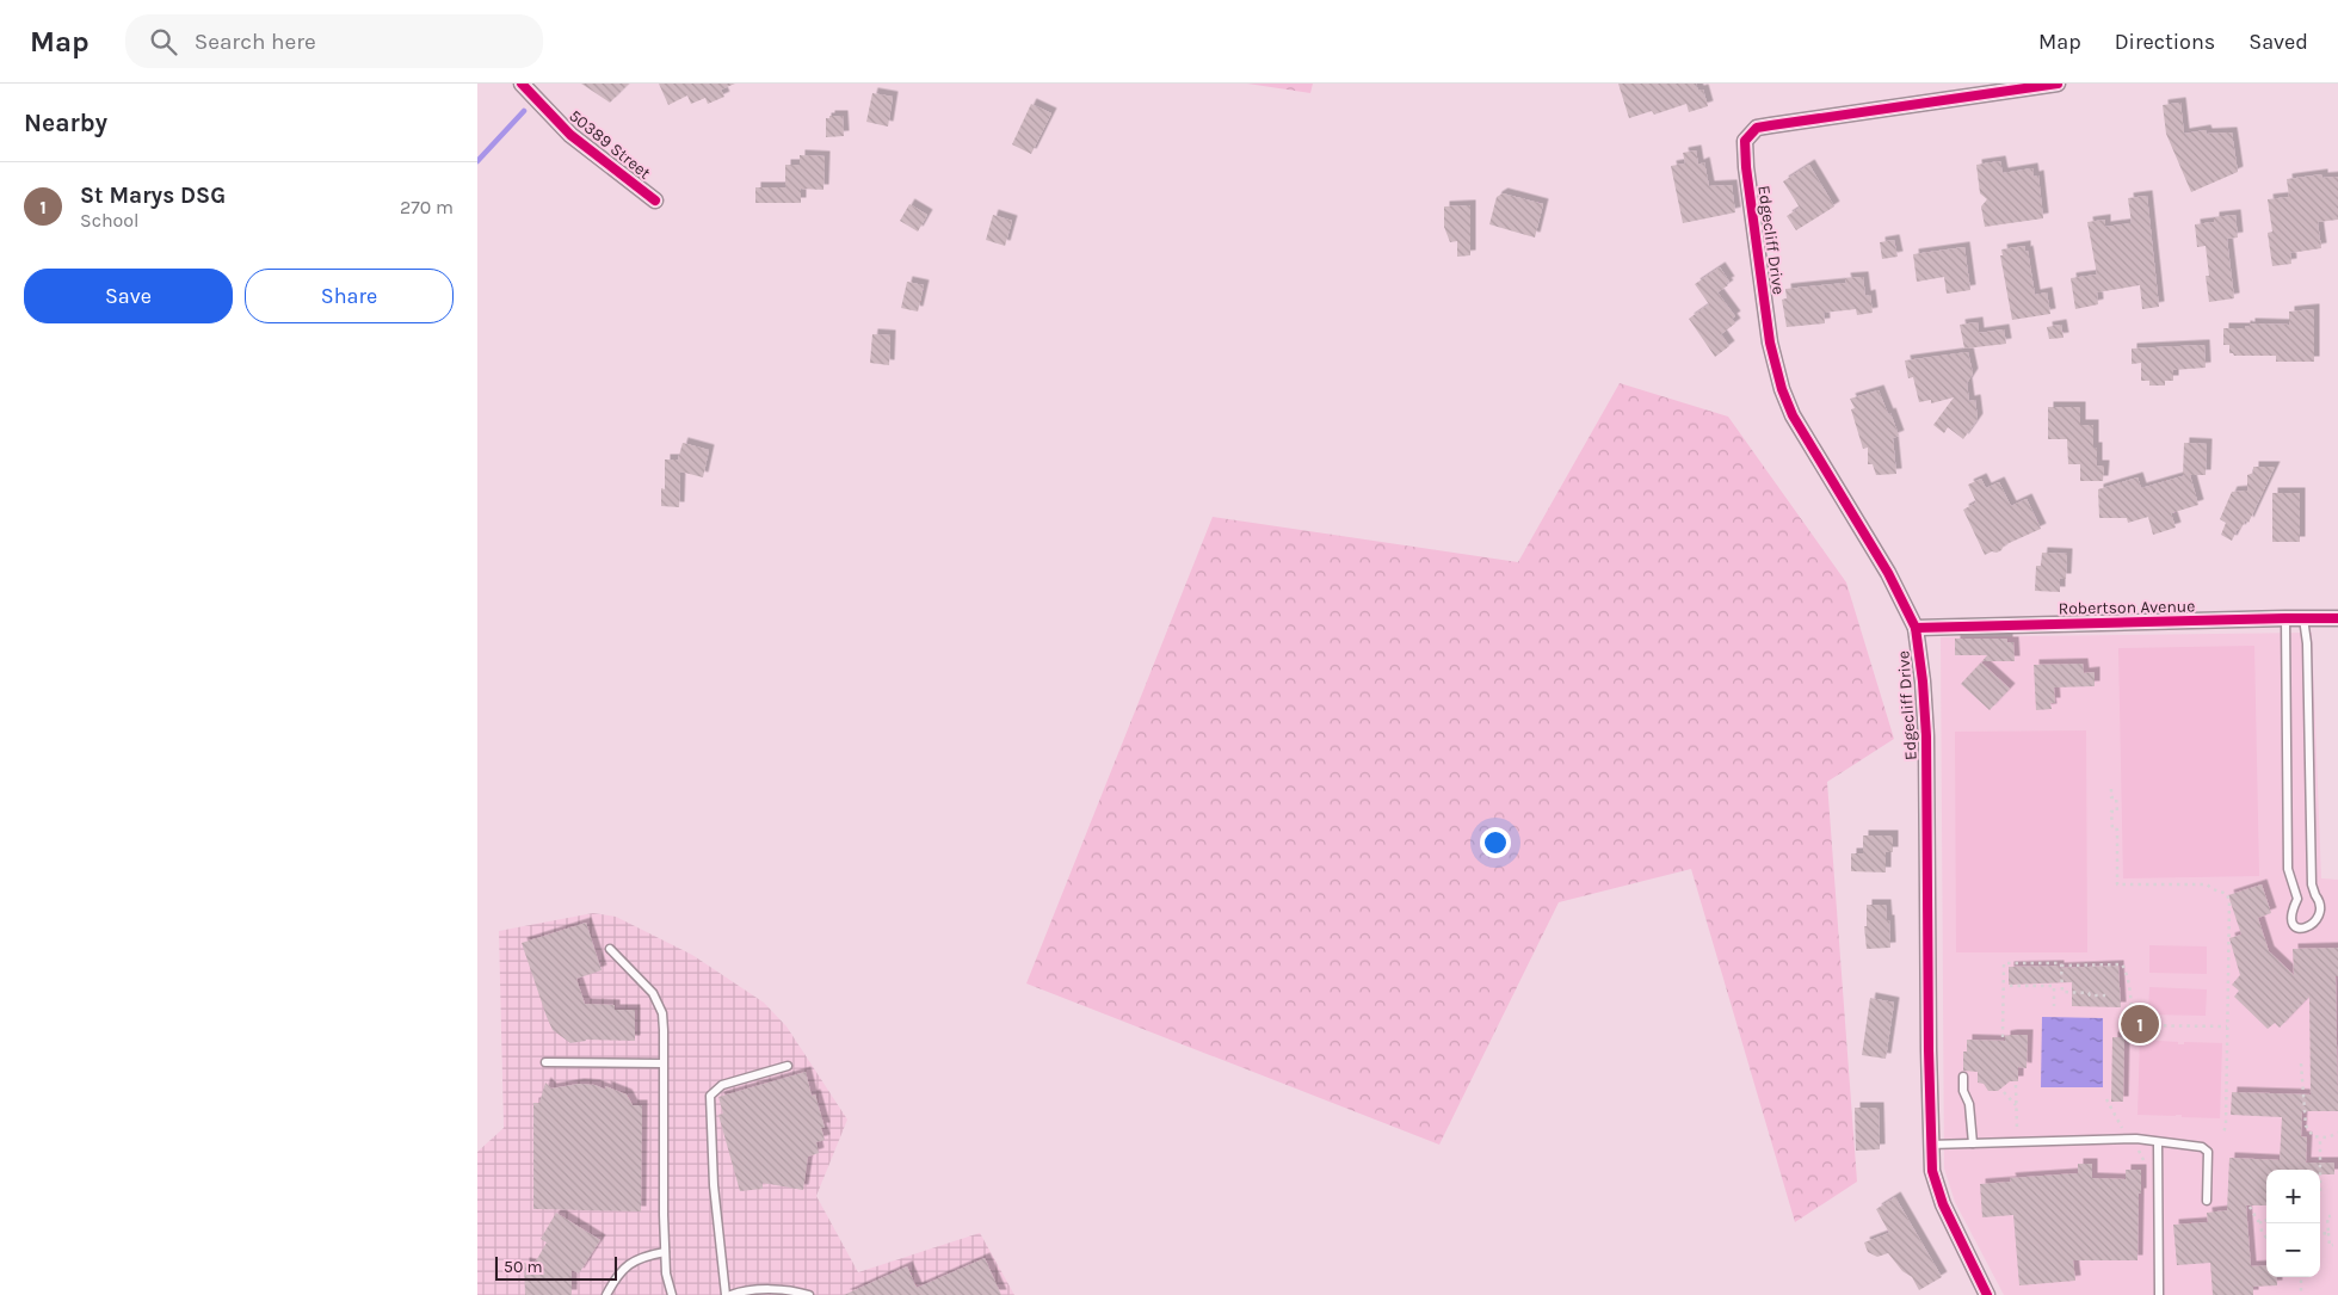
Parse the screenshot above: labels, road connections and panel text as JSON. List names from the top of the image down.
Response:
{
  "streets": {
    "street": ["50389 Street", "Edgecliff Drive", "Robertson Avenue"]
  },
  "crossings": [
    ["Edgecliff Drive", "Robertson Avenue"]
  ],
  "scale_bar": "50 m",
  "page": {
    "header": "Map",
    "search": "Search here",
    "nav": ["Map", "Directions", "Saved"],
    "heading": "Nearby",
    "list": [
      {
        "mark": "1",
        "name": "St Marys DSG",
        "note": "School",
        "value": "270 m"
      }
    ],
    "buttons": ["Save", "Share"],
    "pins": "1",
    "map_buttons": ["+", "−"],
    "scale": "50 m"
  }
}
